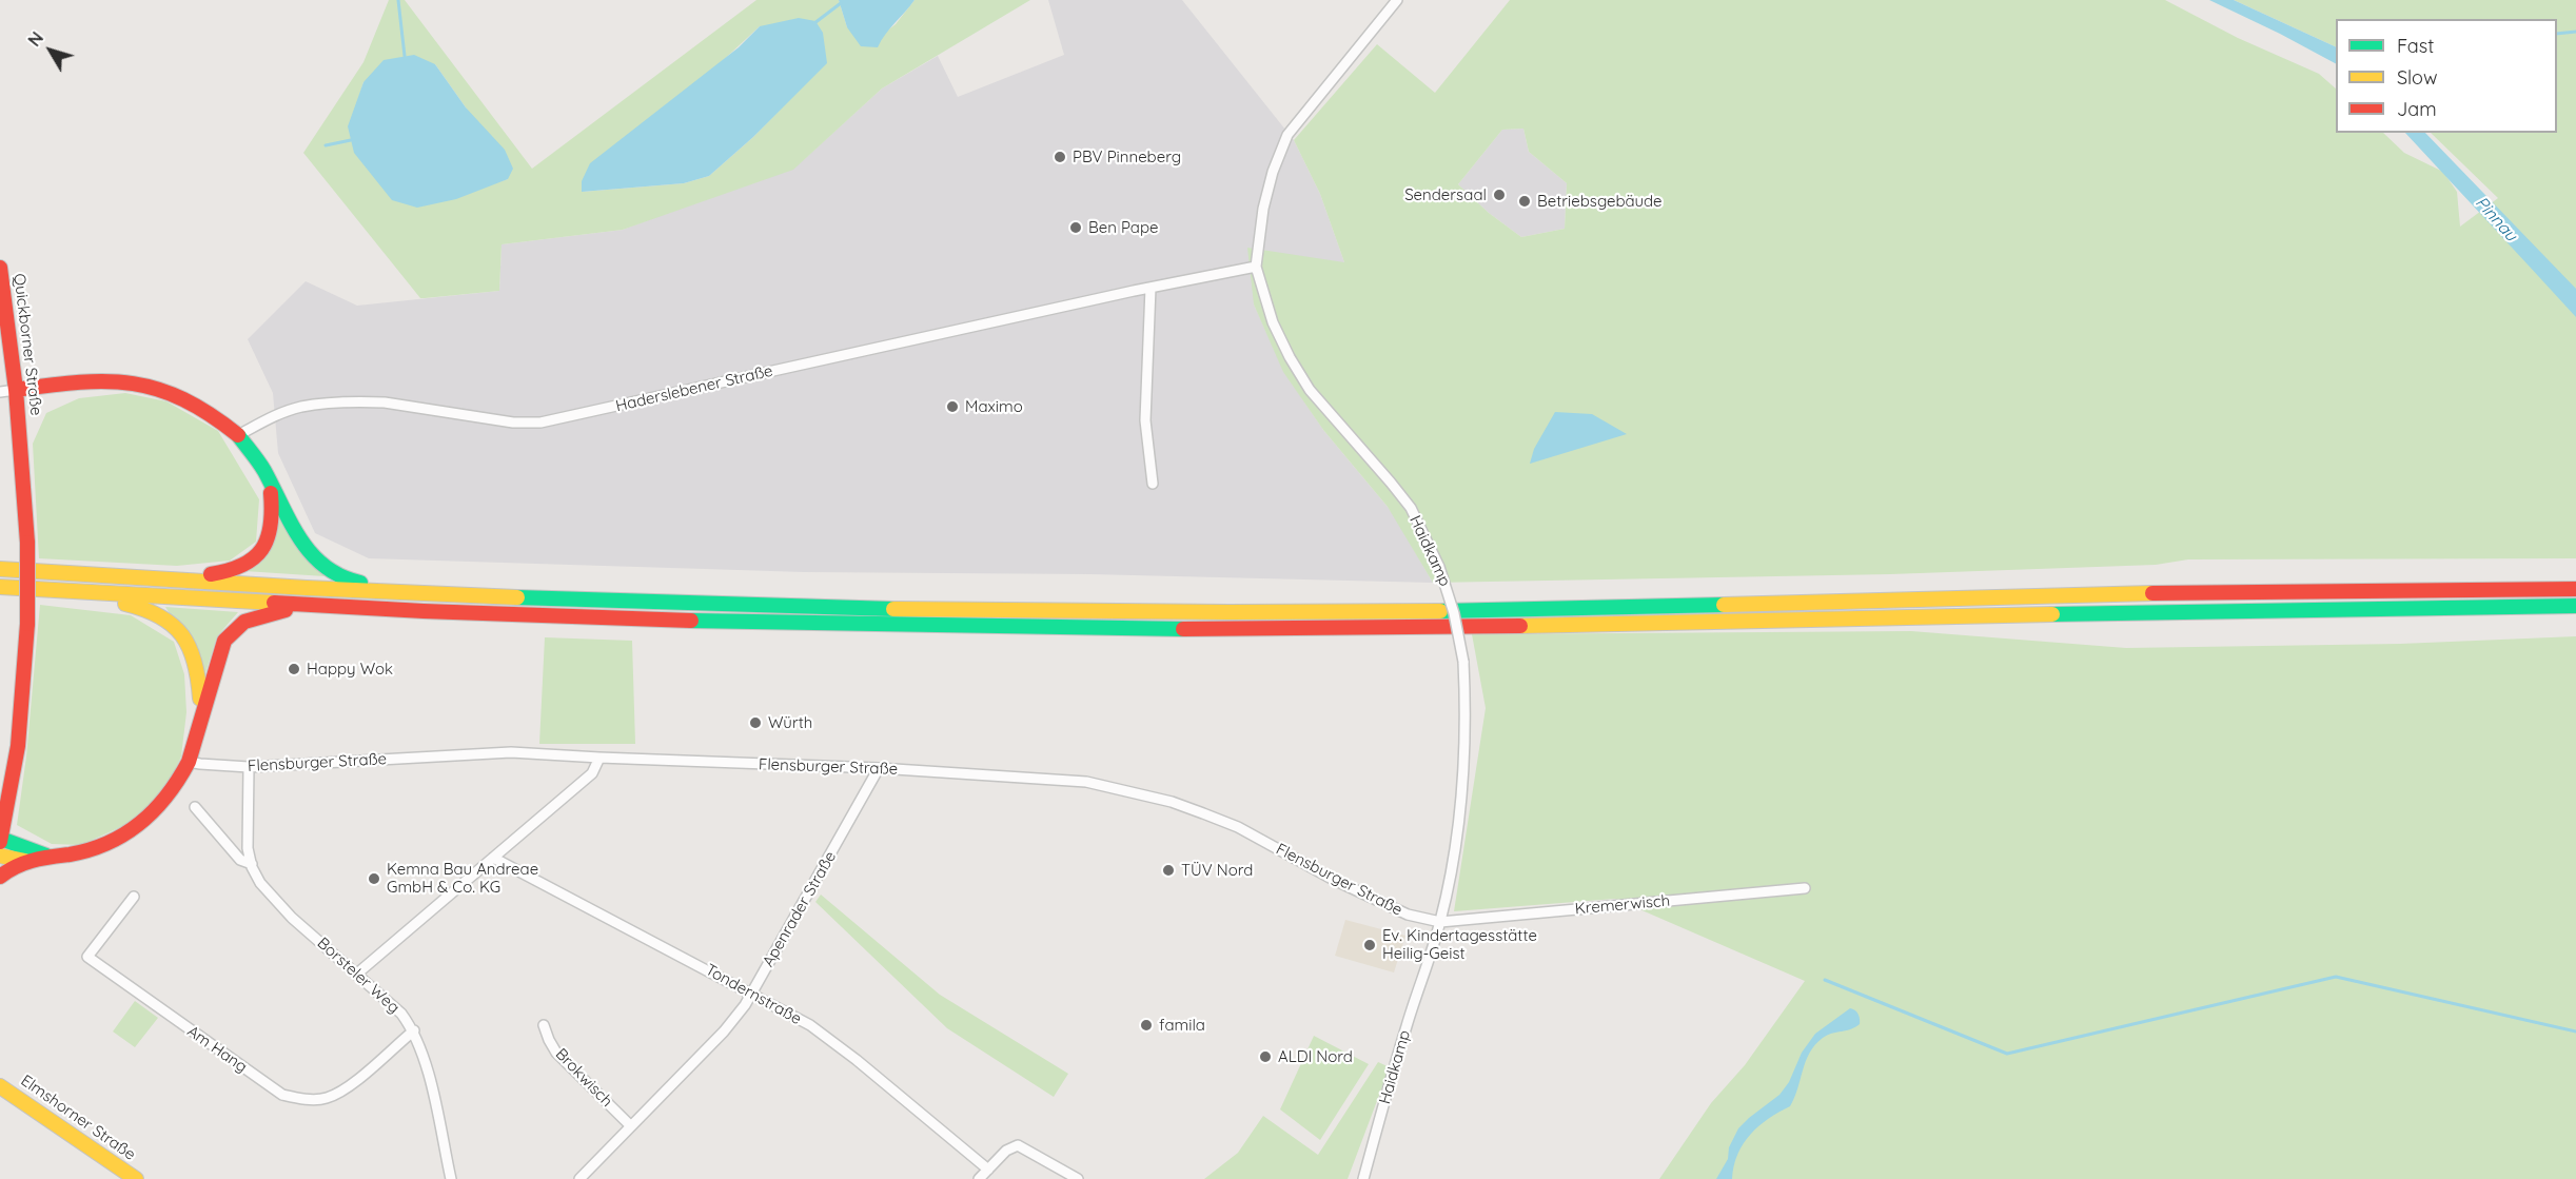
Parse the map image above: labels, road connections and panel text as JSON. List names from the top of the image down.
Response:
{
  "streets": {
    "main road": ["Quickborner Straße", "Elmshorner Straße"],
    "street": [
      "Haderslebener Straße",
      "Haidkamp",
      "Flensburger Straße",
      "Kremerwisch",
      "Apenrader Straße",
      "Borsteler Weg",
      "Tondernstraße",
      "Am Hang",
      "Brokwisch"
    ]
  },
  "crossings": [
    ["Haderslebener Straße", "Haidkamp"],
    ["Haidkamp", "Flensburger Straße"],
    ["Haidkamp", "Kremerwisch"],
    ["Flensburger Straße", "Kremerwisch"],
    ["Flensburger Straße", "Apenrader Straße"],
    ["Flensburger Straße", "Borsteler Weg"],
    ["Apenrader Straße", "Tondernstraße"],
    ["Apenrader Straße", "Brokwisch"],
    ["Borsteler Weg", "Am Hang"]
  ],
  "water": ["Pinnau"],
  "places": [
    "PBV Pinneberg",
    "Sendersaal",
    "Betriebsgebäude",
    "Ben Pape",
    "Maximo",
    "Happy Wok",
    "Würth",
    "TÜV Nord",
    "Kemna Bau Andreae GmbH & Co. KG",
    "Ev. Kindertagesstätte Heilig-Geist",
    "famila",
    "ALDI Nord"
  ],
  "legend": ["Fast", "Slow", "Jam"],
  "north": "top left"
}
